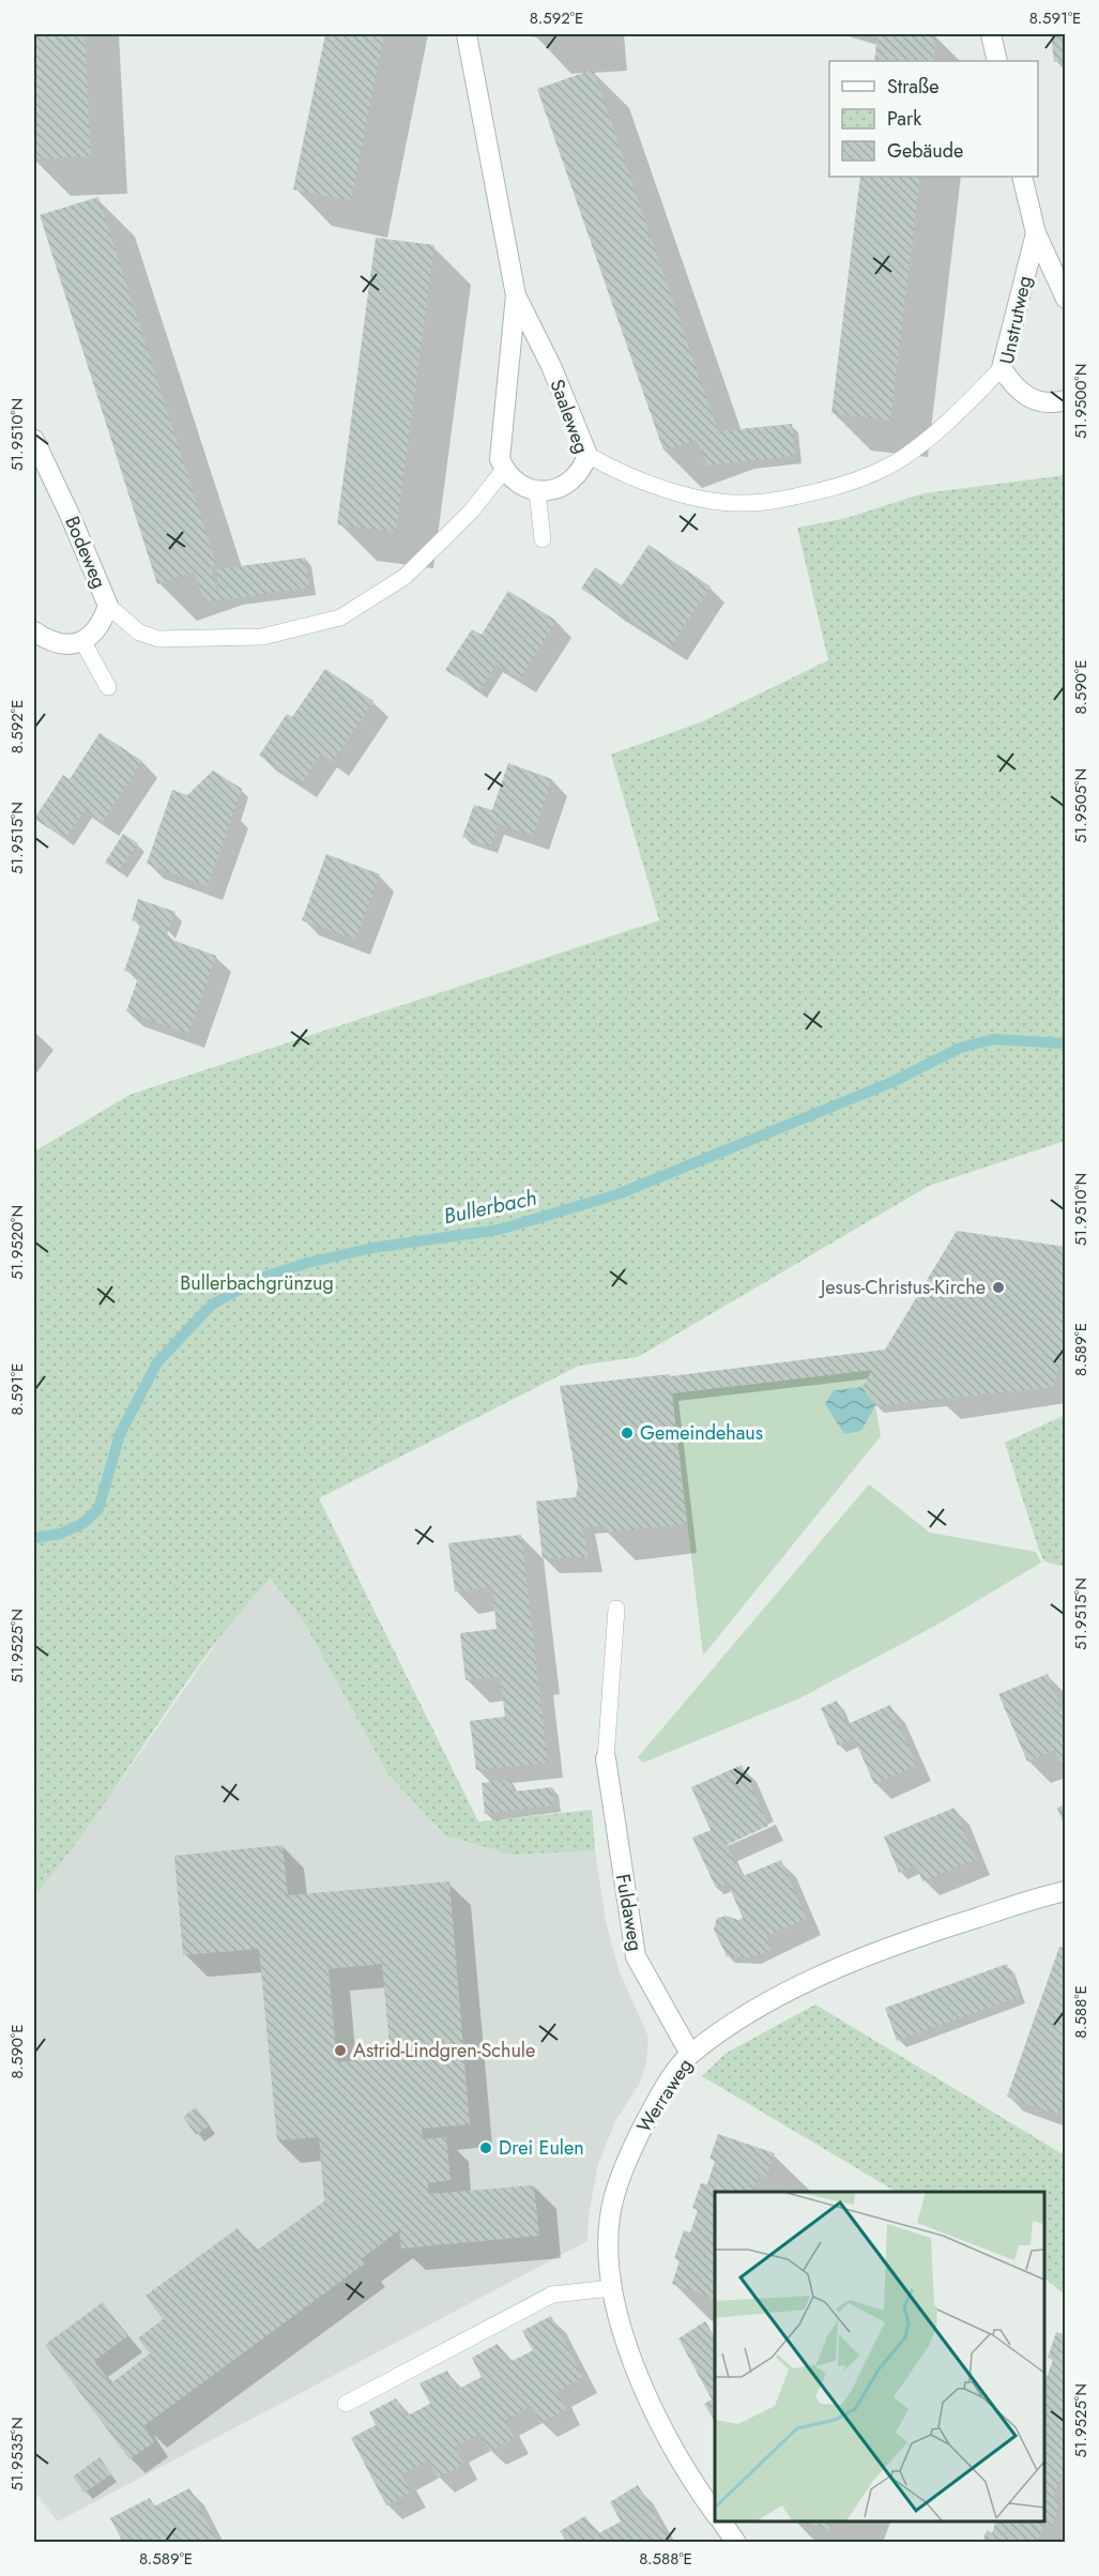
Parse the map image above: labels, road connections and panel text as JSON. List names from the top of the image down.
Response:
{
  "streets": {
    "street": [
      "Unstrutweg",
      "Saaleweg",
      "Bodeweg",
      "Fuldaweg",
      "Werraweg"
    ]
  },
  "crossings": [
    ["Fuldaweg", "Werraweg"]
  ],
  "water": ["Bullerbach"],
  "parks": ["Bullerbachgrünzug"],
  "places": [
    "Jesus-Christus-Kirche",
    "Gemeindehaus",
    "Astrid-Lindgren-Schule",
    "Drei Eulen"
  ],
  "legend": ["Straße", "Park", "Gebäude"],
  "coordinates": [
    "8.592°E",
    "8.591°E",
    "51.9500°N",
    "51.9510°N",
    "8.590°E",
    "51.9505°N",
    "51.9515°N",
    "51.9520°N",
    "8.589°E",
    "51.9525°N",
    "8.588°E",
    "51.9535°N"
  ]
}
